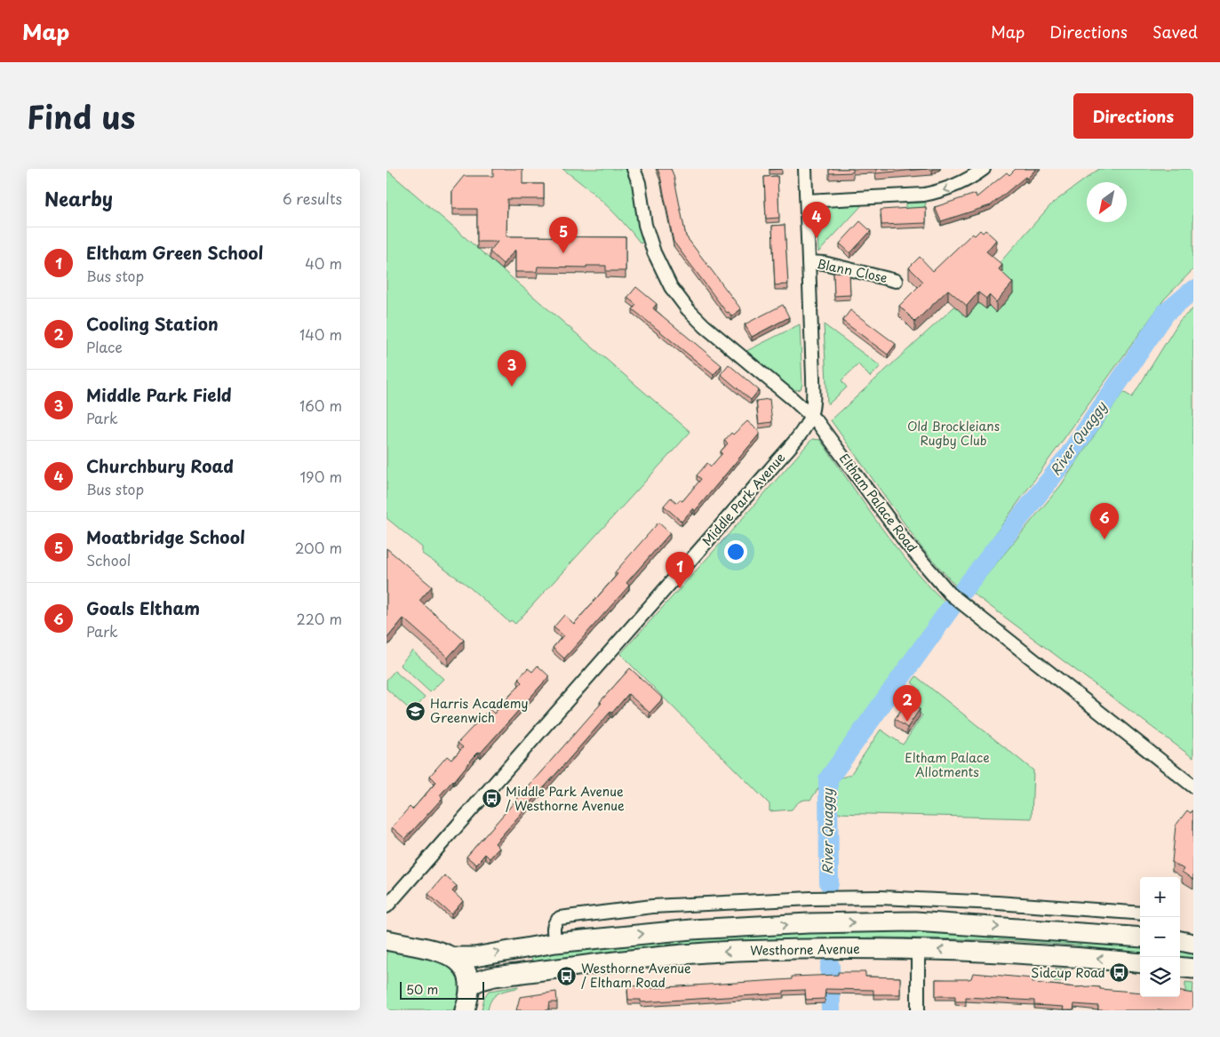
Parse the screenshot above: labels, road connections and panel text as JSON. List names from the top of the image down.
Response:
{
  "streets": {
    "highway": ["Westhorne Avenue"],
    "street": ["Blann Close", "Middle Park Avenue", "Eltham Palace Road"]
  },
  "crossings": [
    ["Blann Close", "Middle Park Avenue"],
    ["Middle Park Avenue", "Eltham Palace Road"]
  ],
  "water": ["River Quaggy"],
  "parks": ["Old Brockleians Rugby Club", "Eltham Palace Allotments"],
  "places": {
    "school or university": ["Harris Academy Greenwich"],
    "bus stop": ["Middle Park Avenue / Westhorne Avenue", "Sidcup Road", "Westhorne Avenue / Eltham Road"]
  },
  "scale_bar": "50 m",
  "north": "bottom left",
  "page": {
    "header": "Map",
    "nav": ["Map", "Directions", "Saved"],
    "title": "Find us",
    "buttons": "Directions",
    "heading": ["Nearby", "6 results"],
    "pins": [
      "4",
      "5",
      "3",
      "6",
      "1",
      "2"
    ],
    "list": [
      {
        "mark": "1",
        "name": "Eltham Green School",
        "note": "Bus stop",
        "value": "40 m"
      },
      {
        "mark": "2",
        "name": "Cooling Station",
        "note": "Place",
        "value": "140 m"
      },
      {
        "mark": "3",
        "name": "Middle Park Field",
        "note": "Park",
        "value": "160 m"
      },
      {
        "mark": "4",
        "name": "Churchbury Road",
        "note": "Bus stop",
        "value": "190 m"
      },
      {
        "mark": "5",
        "name": "Moatbridge School",
        "note": "School",
        "value": "200 m"
      },
      {
        "mark": "6",
        "name": "Goals Eltham",
        "note": "Park",
        "value": "220 m"
      }
    ],
    "map_buttons": ["+", "−"],
    "scale": "50 m"
  }
}
